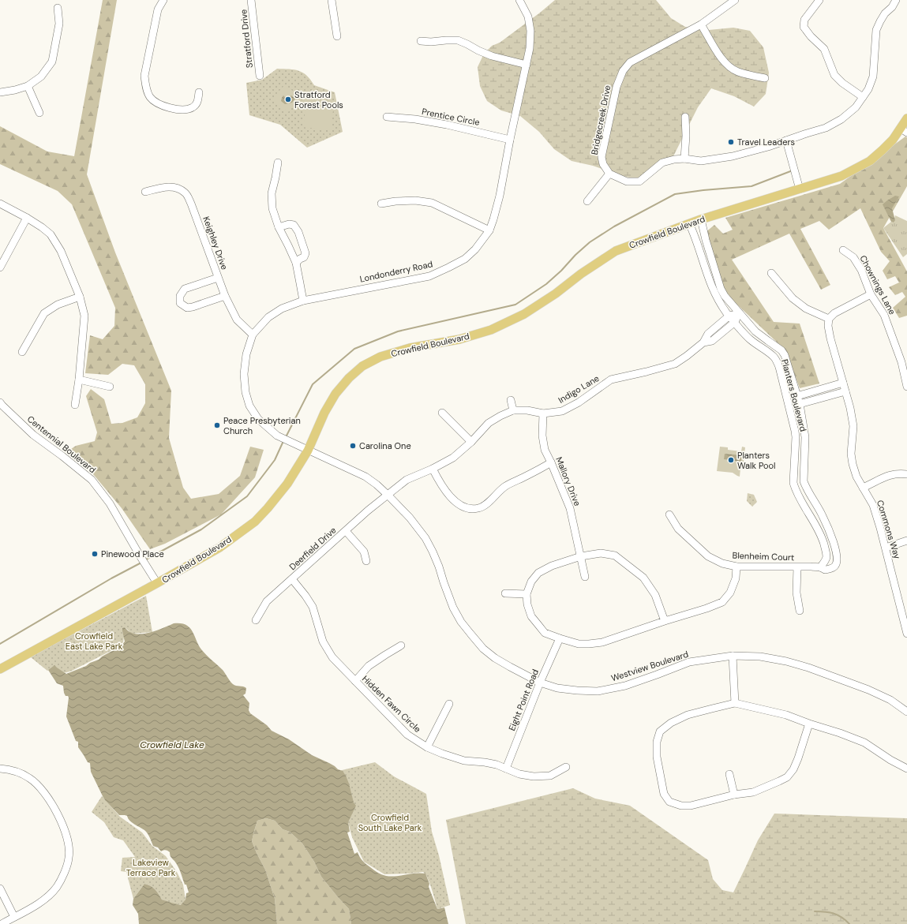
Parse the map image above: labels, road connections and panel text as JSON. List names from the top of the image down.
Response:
{
  "streets": {
    "main road": ["Crowfield Boulevard"],
    "street": [
      "Stratford Drive",
      "Prentice Circle",
      "Bridgecreek Drive",
      "Keighley Drive",
      "Londonderry Road",
      "Chownings Lane",
      "Indigo Lane",
      "Planters Boulevard",
      "Centennial Boulevard",
      "Mallory Drive",
      "Commons Way",
      "Deerfield Drive",
      "Blenheim Court",
      "Westview Boulevard",
      "Eight Point Road",
      "Hidden Fawn Circle"
    ]
  },
  "crossings": [
    ["Prentice Circle", "Londonderry Road"],
    ["Crowfield Boulevard", "Londonderry Road"],
    ["Crowfield Boulevard", "Planters Boulevard"],
    ["Crowfield Boulevard", "Centennial Boulevard"],
    ["Crowfield Boulevard", "Westview Boulevard"],
    ["Keighley Drive", "Londonderry Road"],
    ["Londonderry Road", "Westview Boulevard"],
    ["Indigo Lane", "Planters Boulevard"],
    ["Indigo Lane", "Mallory Drive"],
    ["Indigo Lane", "Deerfield Drive"],
    ["Indigo Lane", "Westview Boulevard"],
    ["Planters Boulevard", "Blenheim Court"],
    ["Deerfield Drive", "Westview Boulevard"],
    ["Deerfield Drive", "Hidden Fawn Circle"],
    ["Westview Boulevard", "Eight Point Road"],
    ["Eight Point Road", "Hidden Fawn Circle"]
  ],
  "water": ["Crowfield Lake"],
  "parks": ["Crowfield East Lake Park", "Crowfield South Lake Park", "Lakeview Terrace Park"],
  "places": [
    "Stratford Forest Pools",
    "Travel Leaders",
    "Peace Presbyterian Church",
    "Carolina One",
    "Planters Walk Pool",
    "Pinewood Place"
  ]
}
